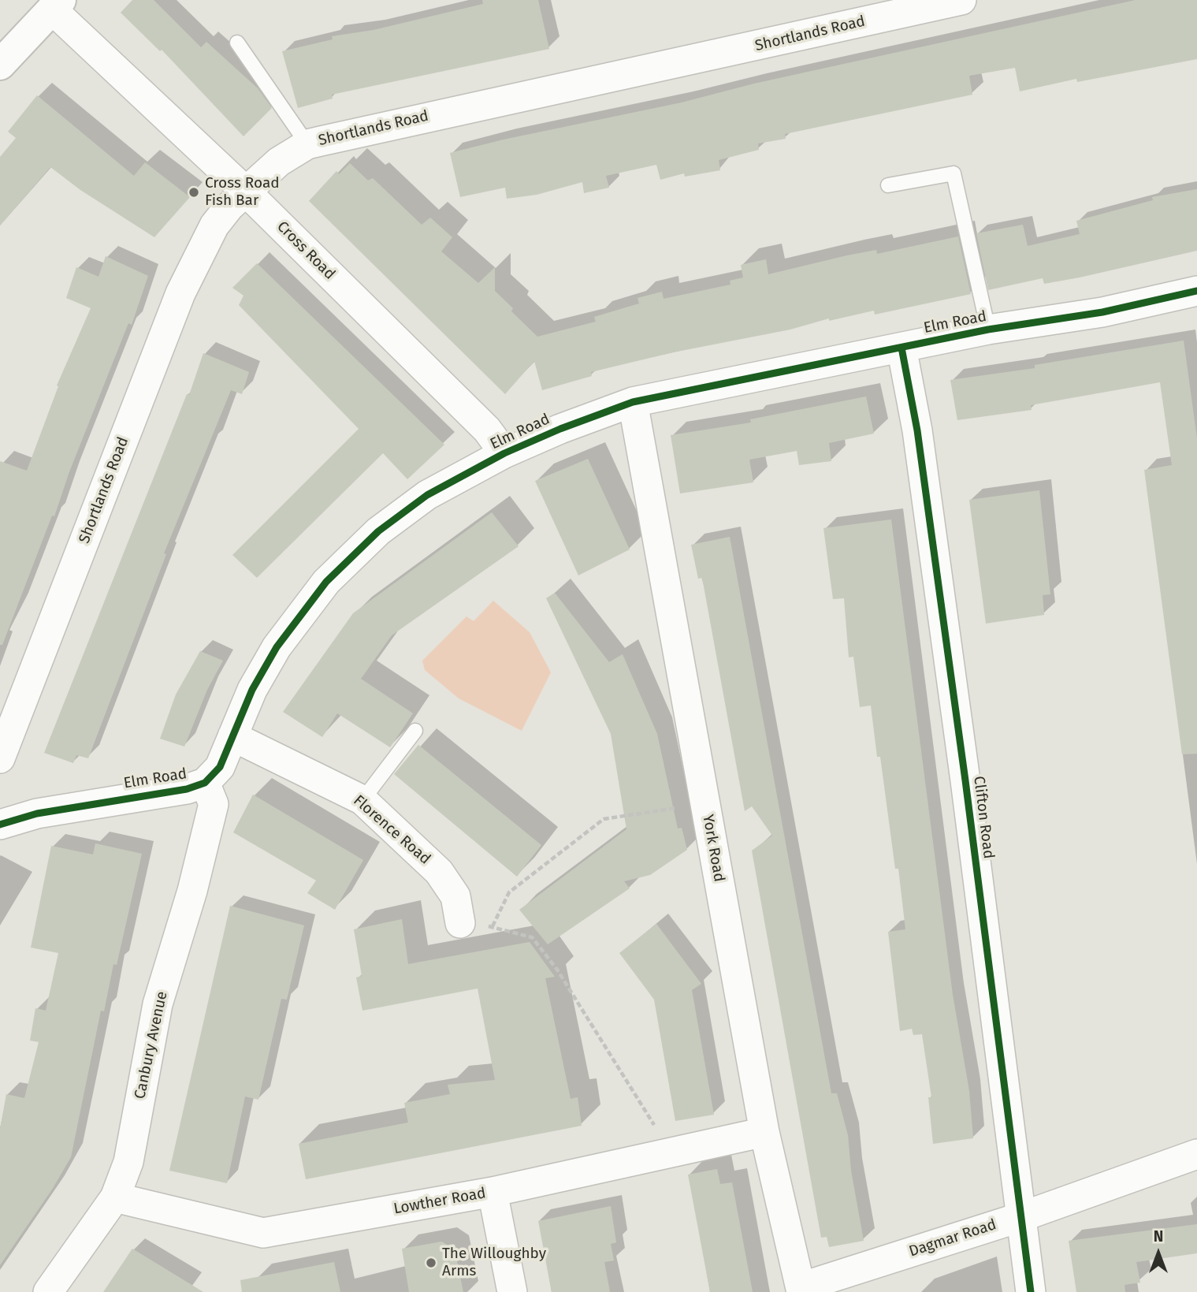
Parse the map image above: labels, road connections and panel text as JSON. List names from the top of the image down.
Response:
{
  "streets": {
    "street": [
      "Shortlands Road",
      "Cross Road",
      "Elm Road",
      "Clifton Road",
      "Florence Road",
      "York Road",
      "Canbury Avenue",
      "Lowther Road",
      "Dagmar Road"
    ]
  },
  "crossings": [
    ["Shortlands Road", "Cross Road"],
    ["Cross Road", "Elm Road"],
    ["Elm Road", "Clifton Road"],
    ["Elm Road", "Florence Road"],
    ["Elm Road", "York Road"],
    ["Elm Road", "Canbury Avenue"],
    ["Clifton Road", "Dagmar Road"],
    ["York Road", "Lowther Road"],
    ["York Road", "Dagmar Road"],
    ["Canbury Avenue", "Lowther Road"]
  ],
  "places": ["Cross Road Fish Bar", "The Willoughby Arms"],
  "north": "top"
}
